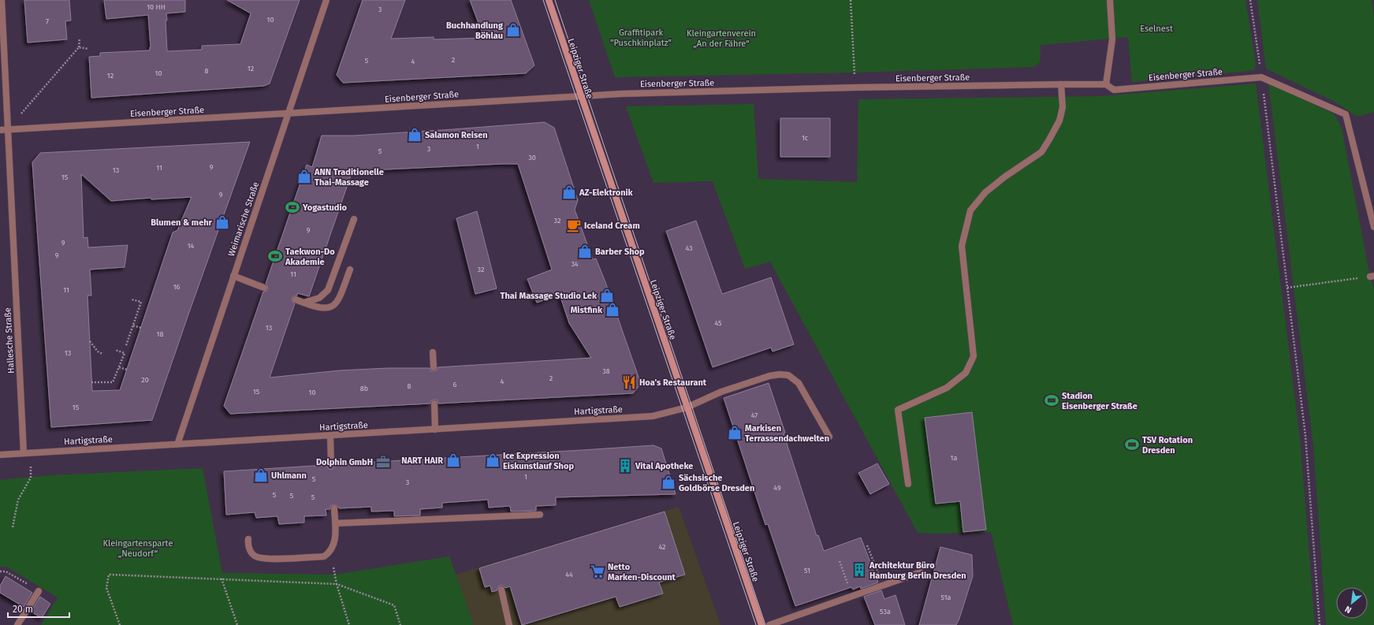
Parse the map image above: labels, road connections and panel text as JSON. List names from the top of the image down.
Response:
{
  "streets": {
    "main road": ["Leipziger Straße"],
    "street": [
      "Eisenberger Straße",
      "Weimarische Straße",
      "Hallesche Straße",
      "Hartigstraße"
    ]
  },
  "crossings": [
    ["Leipziger Straße", "Eisenberger Straße"],
    ["Leipziger Straße", "Hartigstraße"],
    ["Eisenberger Straße", "Weimarische Straße"],
    ["Eisenberger Straße", "Hallesche Straße"],
    ["Weimarische Straße", "Hartigstraße"],
    ["Hallesche Straße", "Hartigstraße"]
  ],
  "parks": [
    "Eselnest",
    "Graffitipark \"Puschkinplatz\"",
    "Kleingartenverein „An der Fähre“",
    "Kleingartensparte „Neudorf“"
  ],
  "places": {
    "shop": [
      "Buchhandlung Böhlau",
      "Salamon Reisen",
      "ANN Traditionelle Thai-Massage",
      "AZ-Elektronik",
      "Blumen & mehr",
      "Barber Shop",
      "Thai Massage Studio Lek",
      "Mistfink",
      "Markisen Terrassendachwelten",
      "NART HAIR",
      "Ice Expression Eiskunstlauf Shop",
      "Uhlmann",
      "Sächsische Goldbörse Dresden"
    ],
    "sports": [
      "Yogastudio",
      "Taekwon-Do Akademie",
      "Stadion Eisenberger Straße",
      "TSV Rotation Dresden"
    ],
    "cafe": ["Iceland Cream"],
    "restaurant": ["Hoa's Restaurant"],
    "office": ["Dolphin GmbH"],
    "building": ["Vital Apotheke", "Architektur Büro Hamburg Berlin Dresden"],
    "supermarket": ["Netto Marken-Discount"]
  },
  "house_numbers": [
    "10 HH",
    "3",
    "10",
    "7",
    "2",
    "5",
    "4",
    "12",
    "8",
    "10",
    "12",
    "1c",
    "1",
    "3",
    "5",
    "30",
    "9",
    "11",
    "13",
    "15",
    "9",
    "32",
    "9",
    "9",
    "14",
    "43",
    "9",
    "34",
    "32",
    "11",
    "16",
    "11",
    "45",
    "13",
    "18",
    "13",
    "38",
    "2",
    "20",
    "4",
    "6",
    "8",
    "8b",
    "15",
    "10",
    "15",
    "47",
    "1a",
    "1",
    "5",
    "3",
    "49",
    "5",
    "5",
    "5",
    "42",
    "51",
    "44",
    "51a",
    "53a"
  ],
  "scale_bar": "20 m",
  "north": "bottom left"
}
